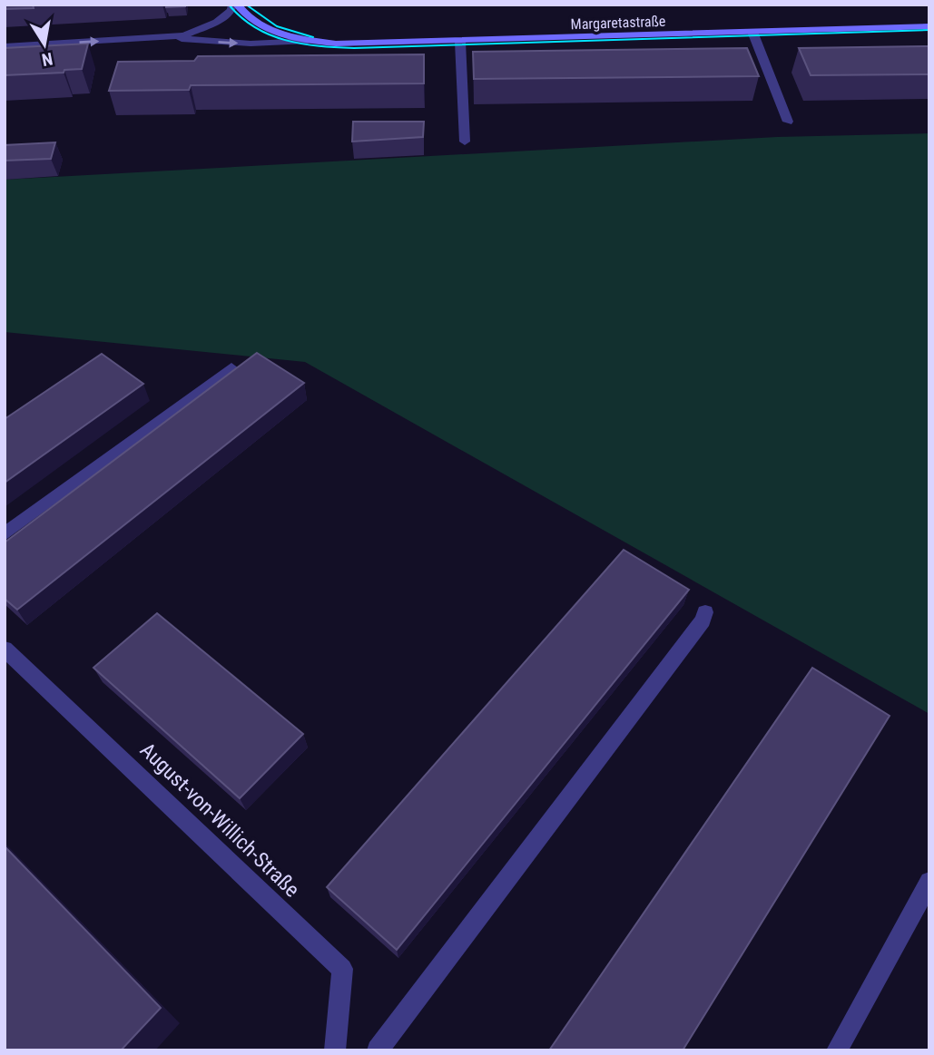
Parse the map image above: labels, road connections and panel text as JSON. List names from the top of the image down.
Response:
{
  "streets": {
    "street": ["Margaretastraße", "August-von-Willich-Straße"]
  },
  "north": "bottom"
}
